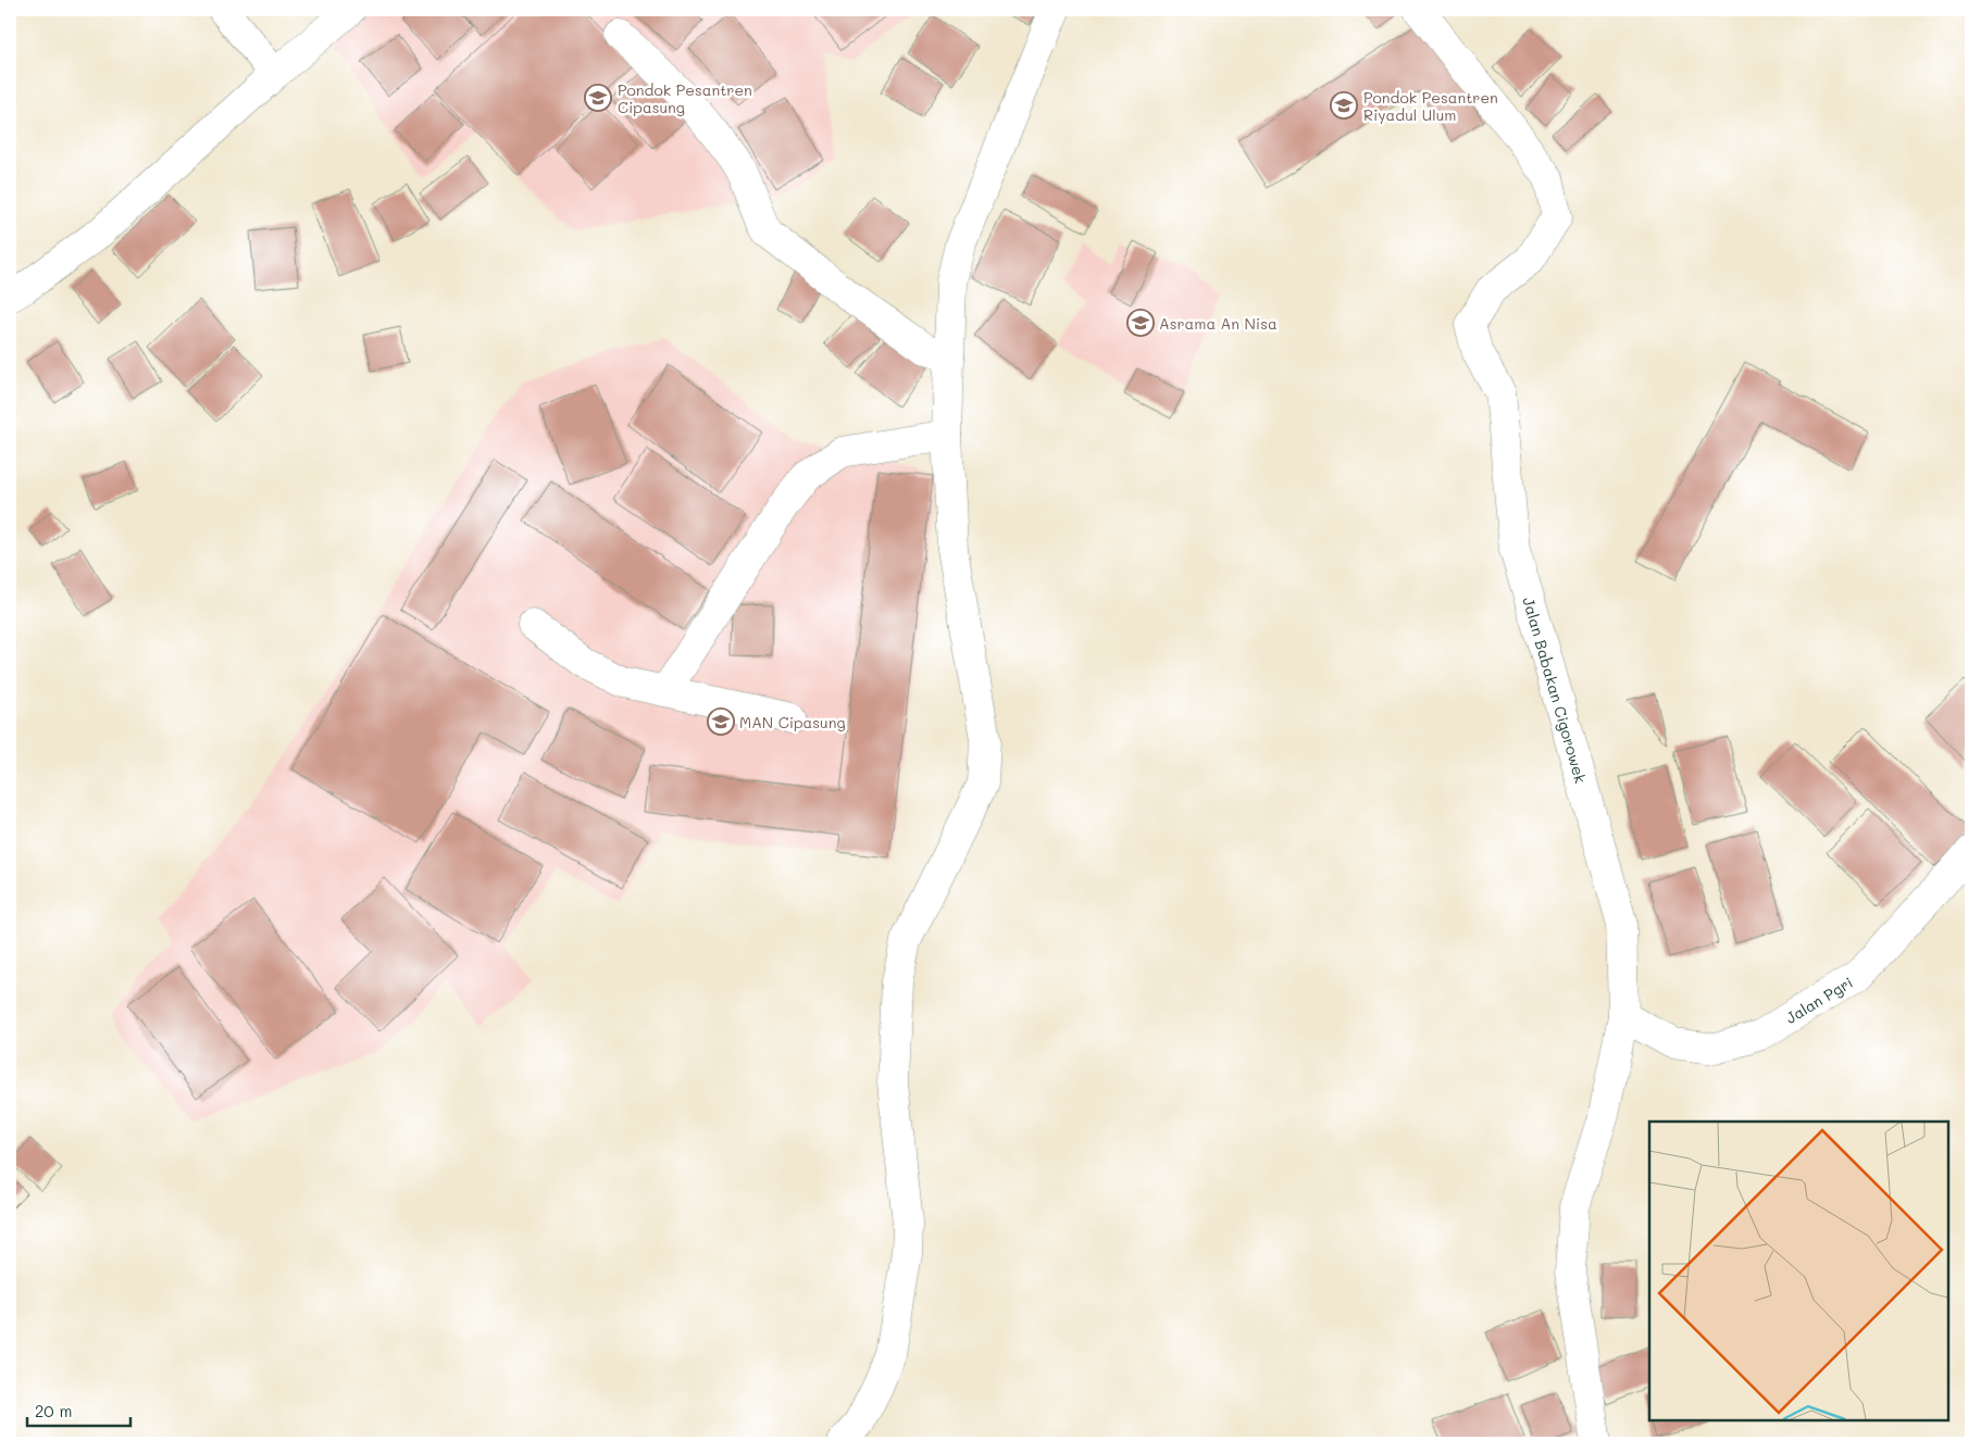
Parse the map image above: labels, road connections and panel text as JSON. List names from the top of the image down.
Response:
{
  "streets": {
    "street": ["Jalan Babakan Cigorowek", "Jalan Pgri"]
  },
  "crossings": [
    ["Jalan Babakan Cigorowek", "Jalan Pgri"]
  ],
  "places": {
    "school or university": [
      "Pondok Pesantren Cipasung",
      "Pondok Pesantren Riyadul Ulum",
      "Asrama An Nisa",
      "MAN Cipasung"
    ]
  },
  "scale_bar": "20 m"
}
